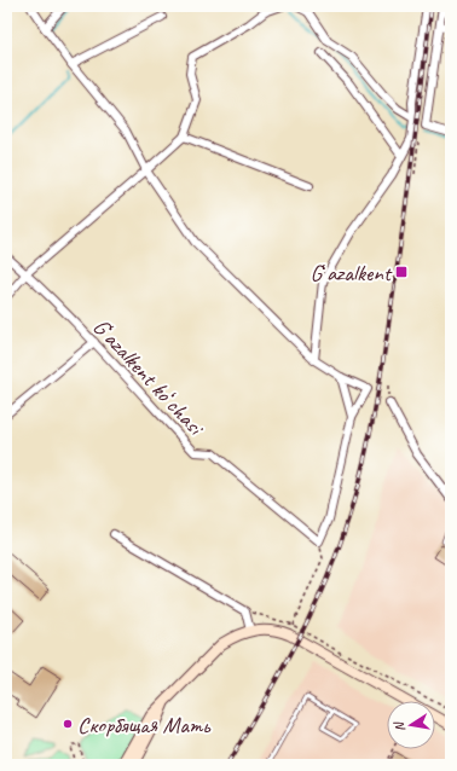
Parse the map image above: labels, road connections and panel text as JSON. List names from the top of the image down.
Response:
{
  "streets": {
    "street": ["Gʻazalkent koʻchasi"]
  },
  "places": {
    "transit": ["Gʻazalkent"],
    "other": ["Скорбящая Мать"]
  },
  "north": "left"
}
